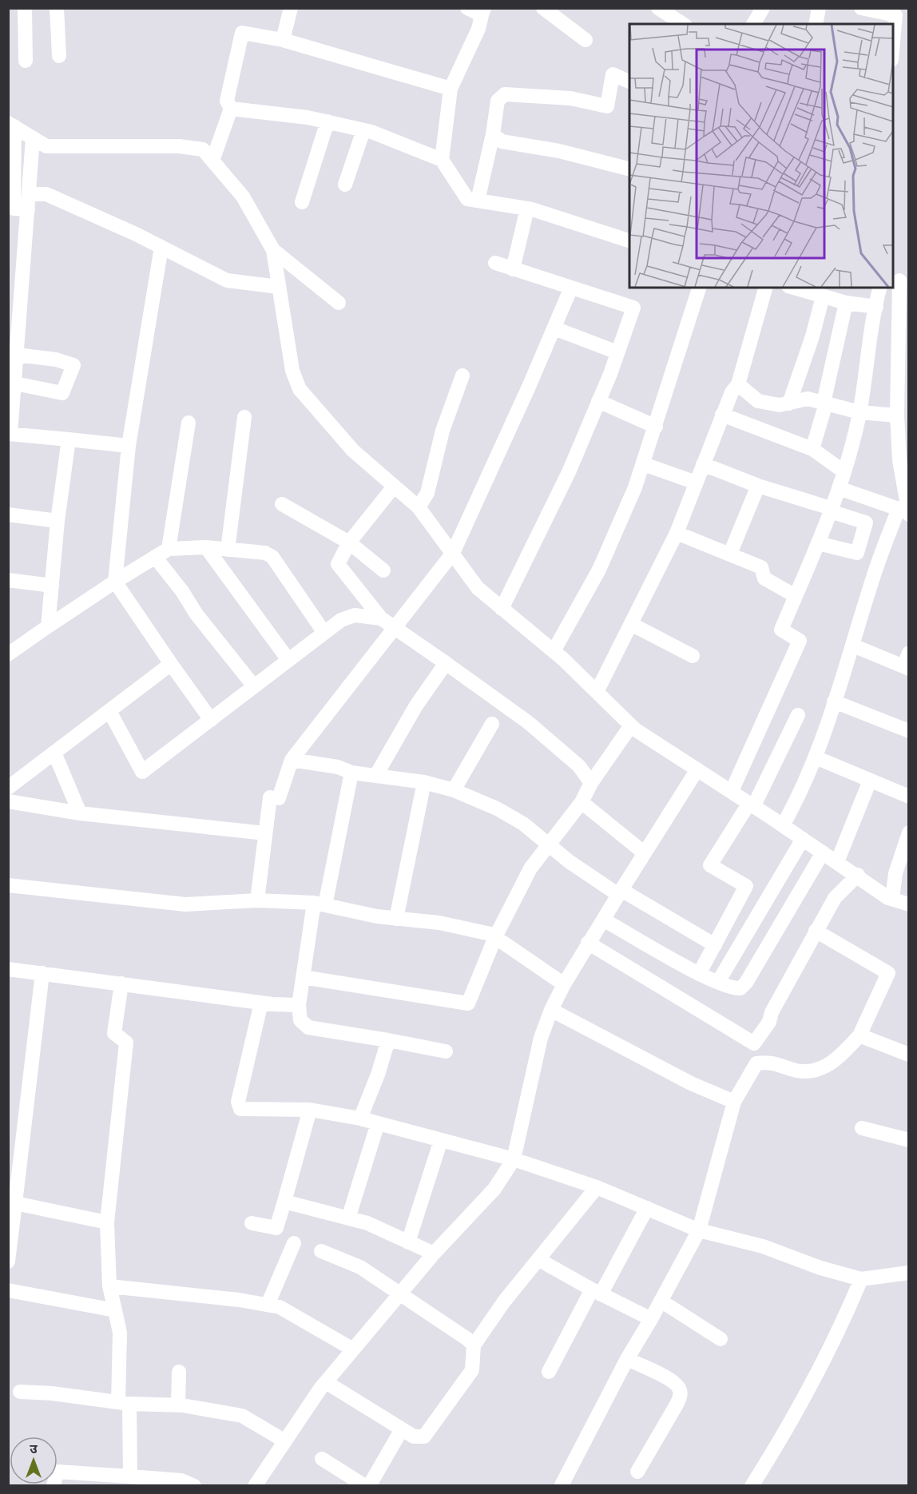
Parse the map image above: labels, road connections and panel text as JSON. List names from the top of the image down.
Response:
{
  "north": "top"
}
